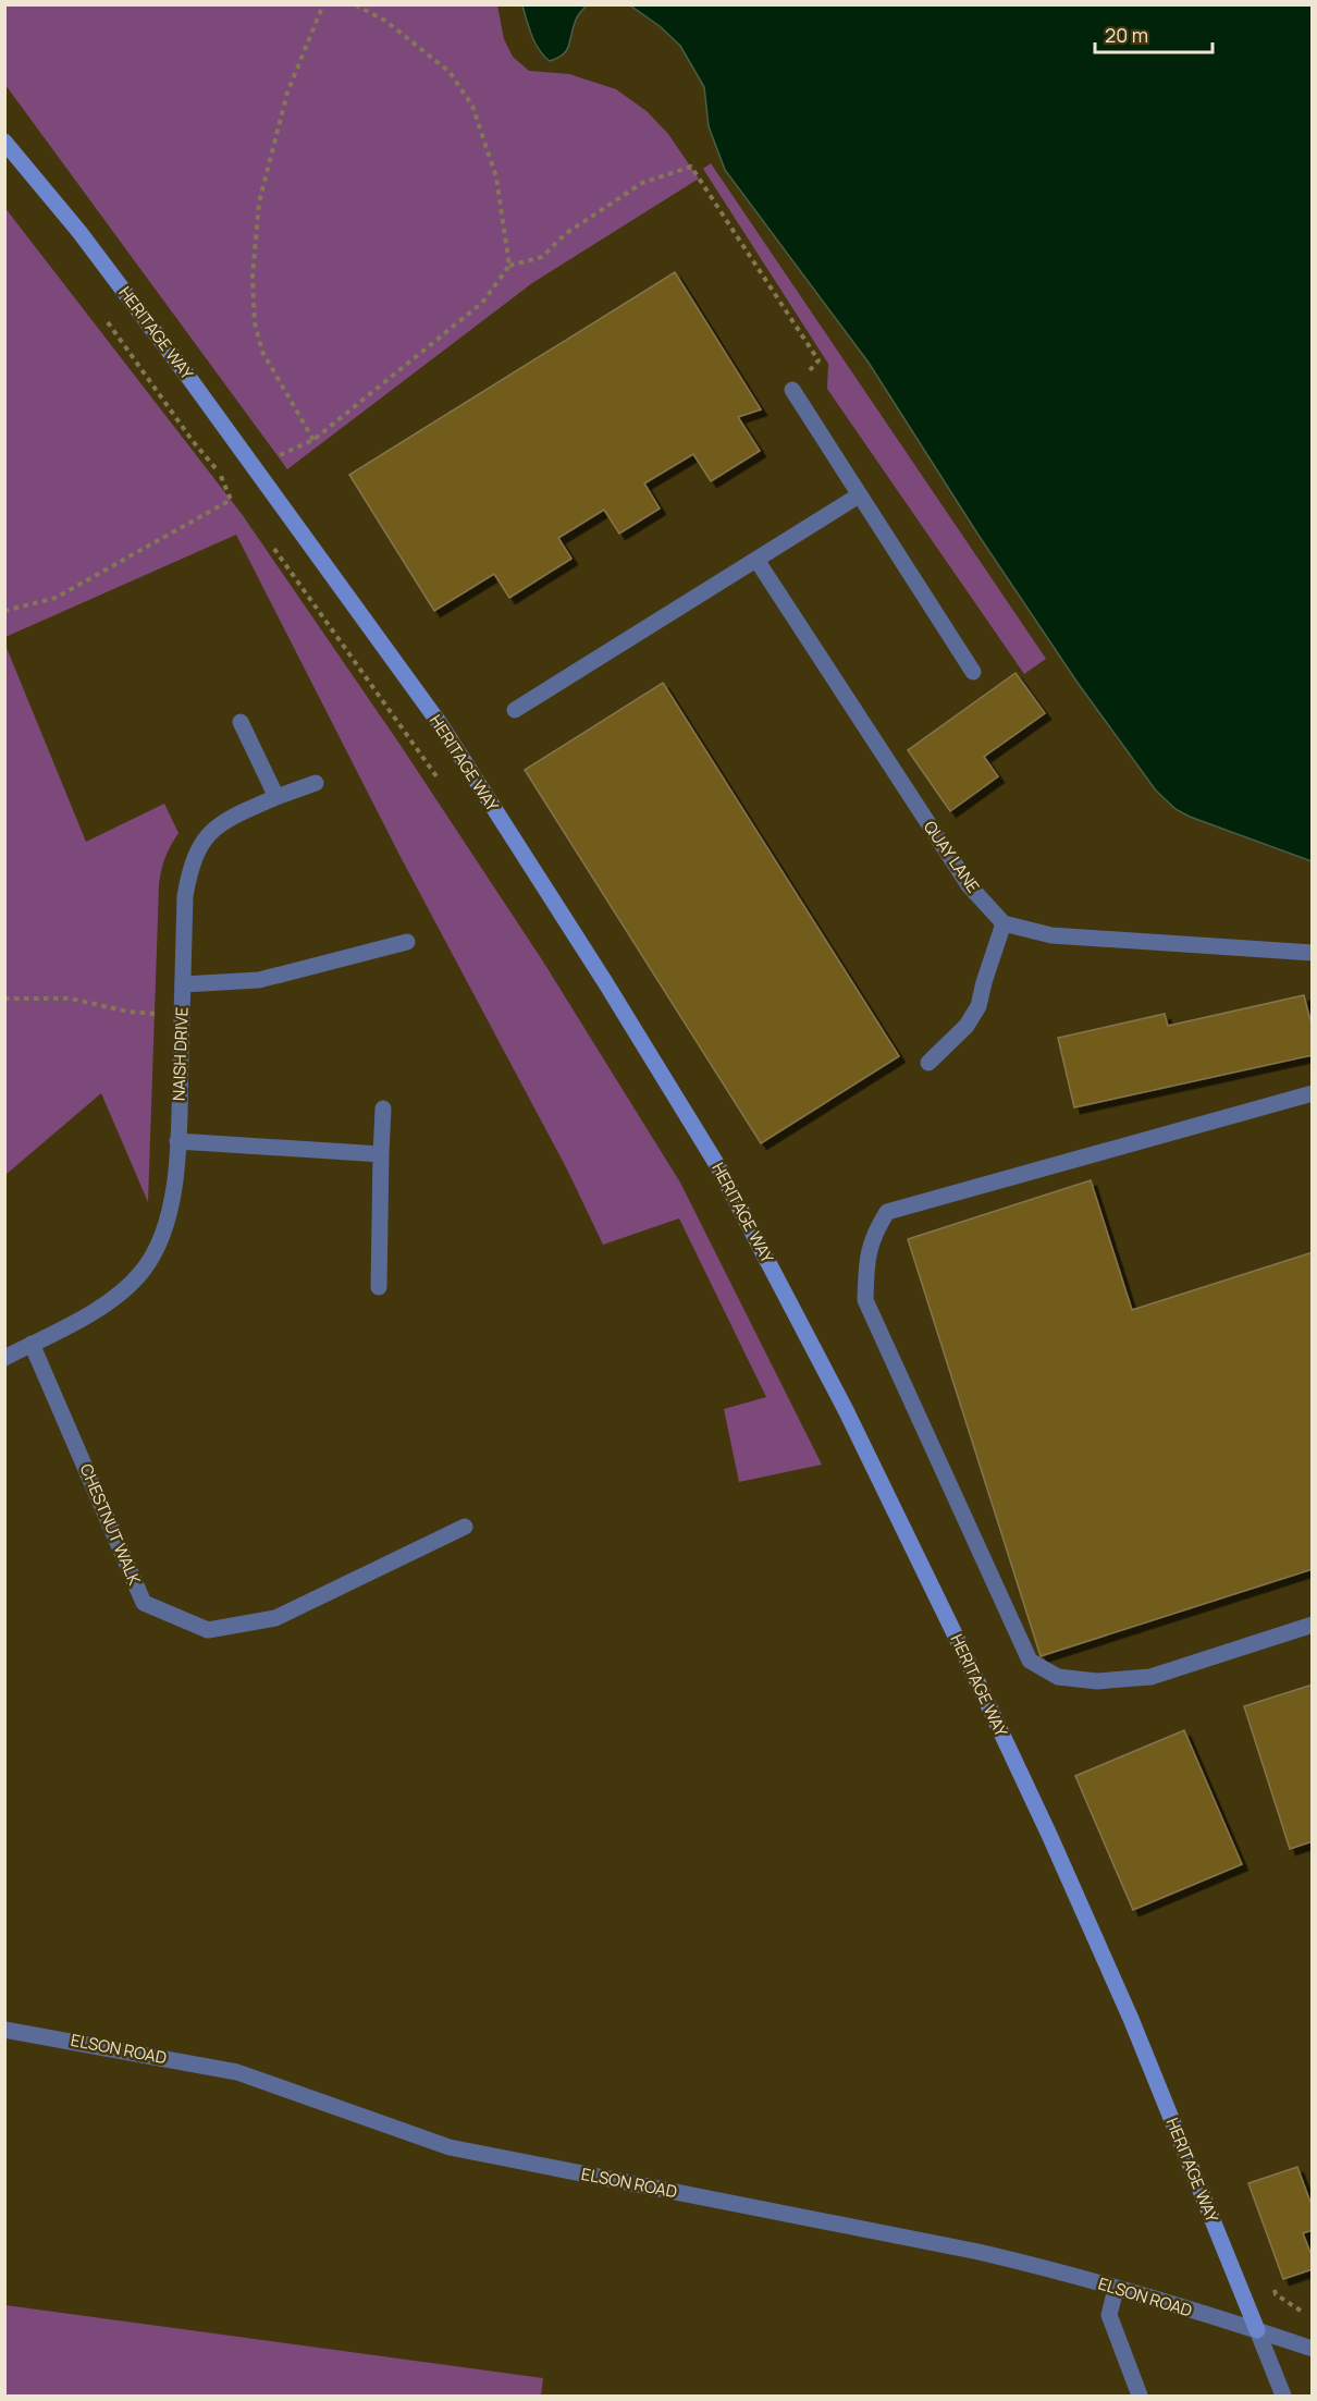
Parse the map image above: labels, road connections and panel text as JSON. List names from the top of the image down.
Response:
{
  "streets": {
    "street": [
      "HERITAGE WAY",
      "QUAY LANE",
      "NAISH DRIVE",
      "CHESTNUT WALK",
      "ELSON ROAD"
    ]
  },
  "crossings": [
    ["HERITAGE WAY", "ELSON ROAD"],
    ["NAISH DRIVE", "CHESTNUT WALK"]
  ],
  "scale_bar": "20 m"
}
